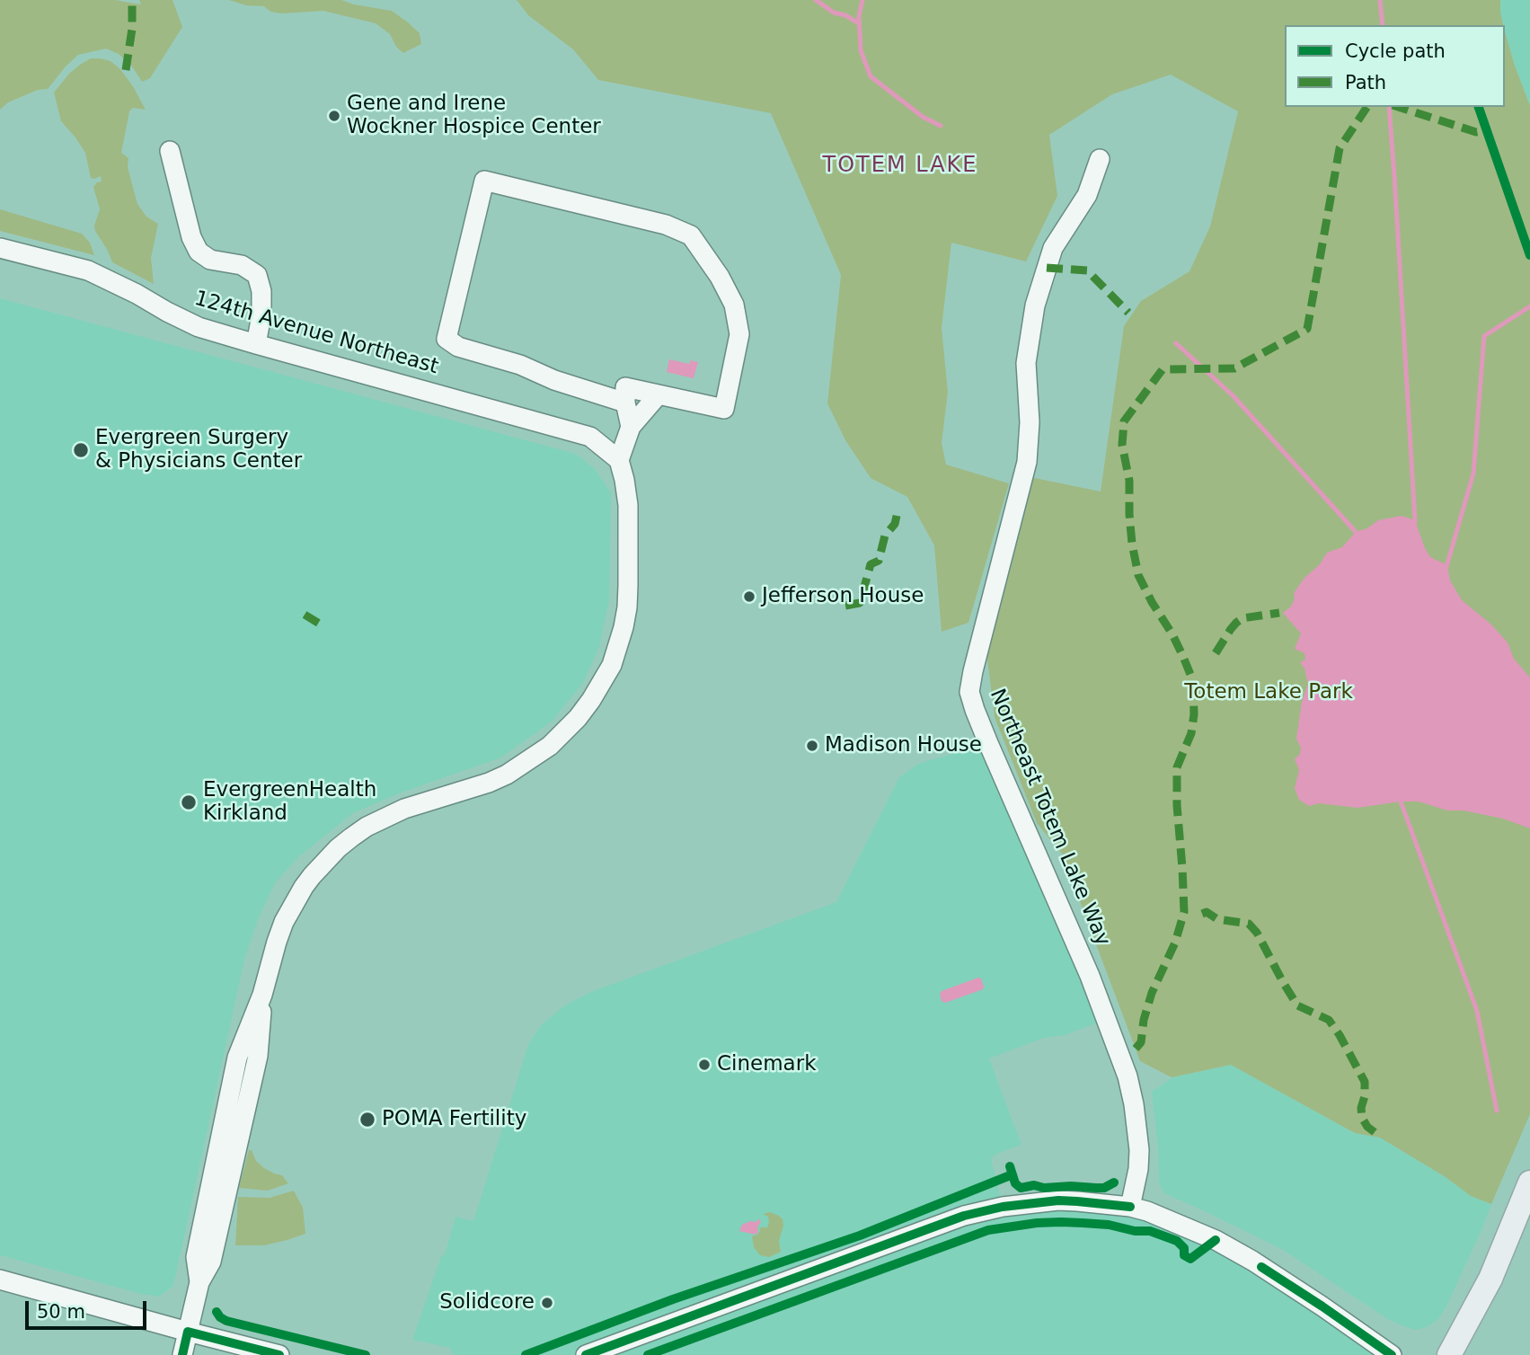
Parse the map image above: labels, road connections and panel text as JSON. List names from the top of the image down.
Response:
{
  "streets": {
    "street": ["124th Avenue Northeast", "Northeast Totem Lake Way"]
  },
  "districts": ["TOTEM LAKE"],
  "parks": ["Totem Lake Park"],
  "places": [
    "Gene and Irene Wockner Hospice Center",
    "Evergreen Surgery & Physicians Center",
    "Jefferson House",
    "Madison House",
    "EvergreenHealth Kirkland",
    "Cinemark",
    "POMA Fertility",
    "Solidcore"
  ],
  "legend": ["Cycle path", "Path"],
  "scale_bar": "50 m"
}
